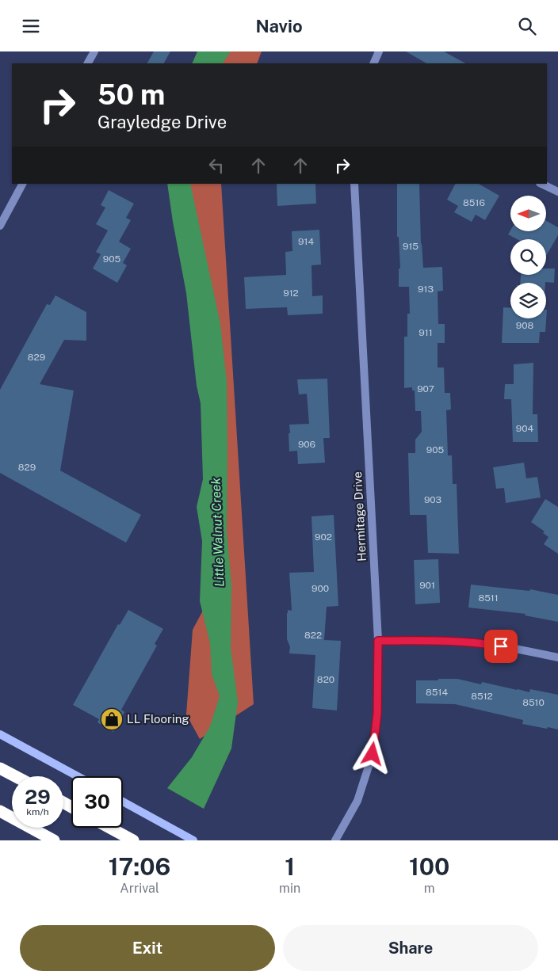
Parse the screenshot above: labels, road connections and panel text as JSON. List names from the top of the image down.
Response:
{
  "streets": {
    "street": ["Hermitage Drive"]
  },
  "water": ["Little Walnut Creek"],
  "places": {
    "shop": ["LL Flooring"]
  },
  "house_numbers": [
    "8516",
    "914",
    "915",
    "905",
    "913",
    "912",
    "908",
    "911",
    "829",
    "907",
    "904",
    "906",
    "905",
    "829",
    "903",
    "902",
    "901",
    "900",
    "8511",
    "822",
    "820",
    "8514",
    "8512",
    "8510"
  ],
  "north": "left",
  "page": {
    "header": "Navio",
    "turn": ["50 m", "Grayledge Drive"],
    "speed": "29 km/h",
    "limit": "30",
    "eta": [
      "17:06",
      "Arrival",
      "1",
      "min",
      "100",
      "m"
    ],
    "buttons": ["Exit", "Share"]
  }
}
